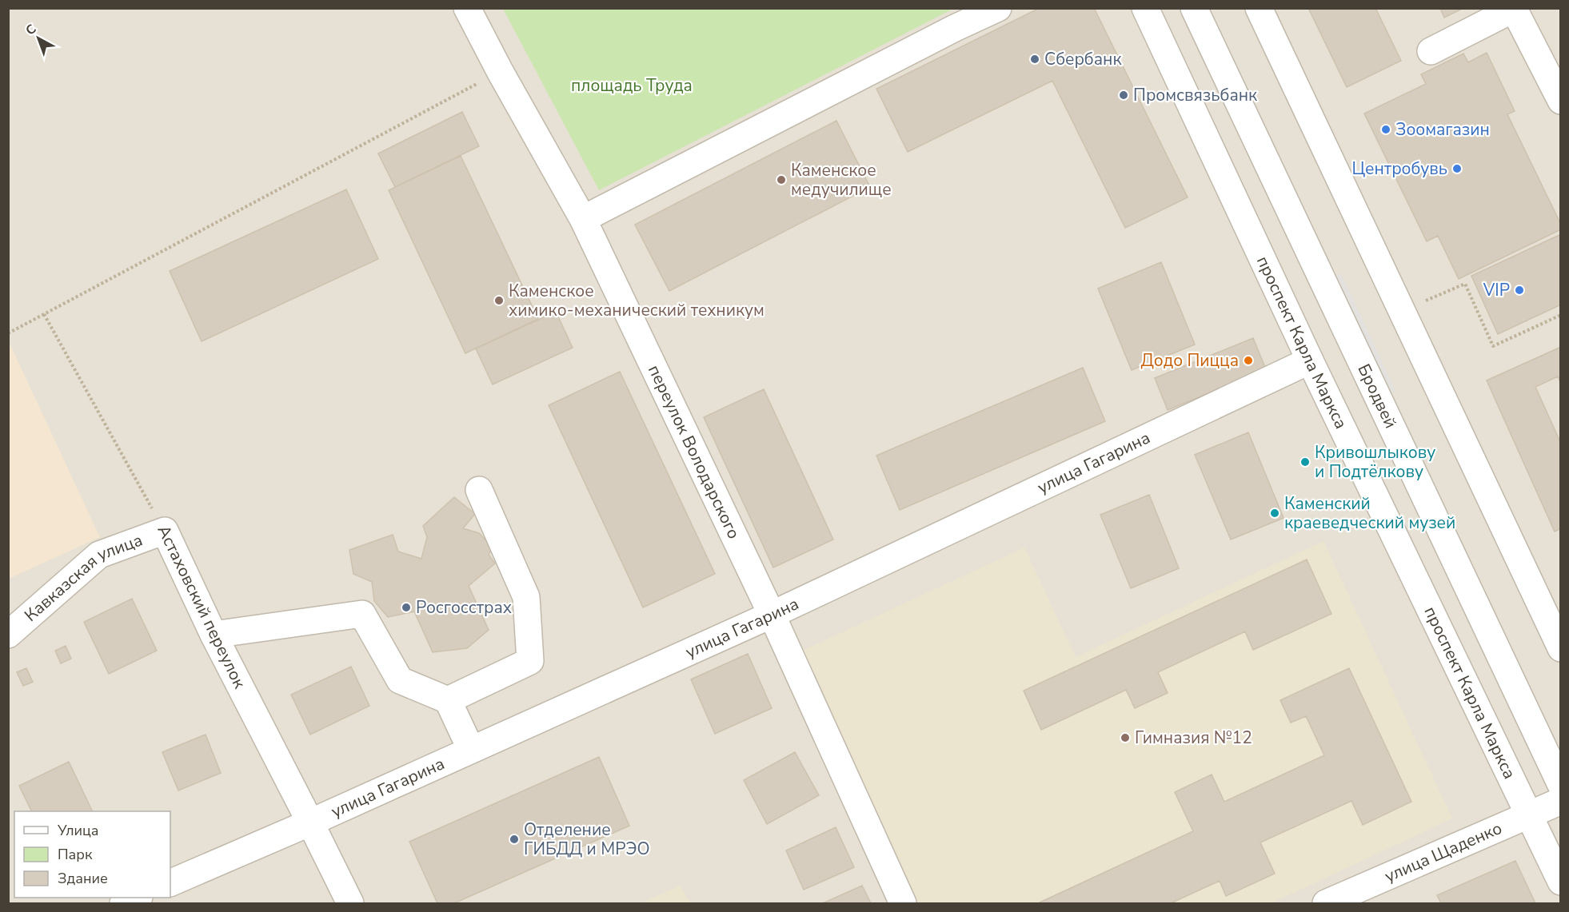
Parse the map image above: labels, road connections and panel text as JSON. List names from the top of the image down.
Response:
{
  "streets": {
    "street": [
      "проспект Карла Маркса",
      "Бродвей",
      "переулок Володарского",
      "улица Гагарина",
      "Кавказская улица",
      "Астаховский переулок",
      "улица Щаденко"
    ]
  },
  "crossings": [
    ["проспект Карла Маркса", "улица Гагарина"],
    ["проспект Карла Маркса", "улица Щаденко"],
    ["переулок Володарского", "улица Гагарина"],
    ["улица Гагарина", "Астаховский переулок"],
    ["Кавказская улица", "Астаховский переулок"]
  ],
  "parks": ["площадь Труда"],
  "places": [
    "Сбербанк",
    "Промсвязьбанк",
    "Зоомагазин",
    "Центробувь",
    "Каменское медучилище",
    "VIP",
    "Каменское химико-механический техникум",
    "Додо Пицца",
    "Кривошлыкову и Подтёлкову",
    "Каменский краеведческий музей",
    "Росгосстрах",
    "Гимназия №12",
    "Отделение ГИБДД и МРЭО"
  ],
  "legend": ["Улица", "Парк", "Здание"],
  "north": "top left"
}
